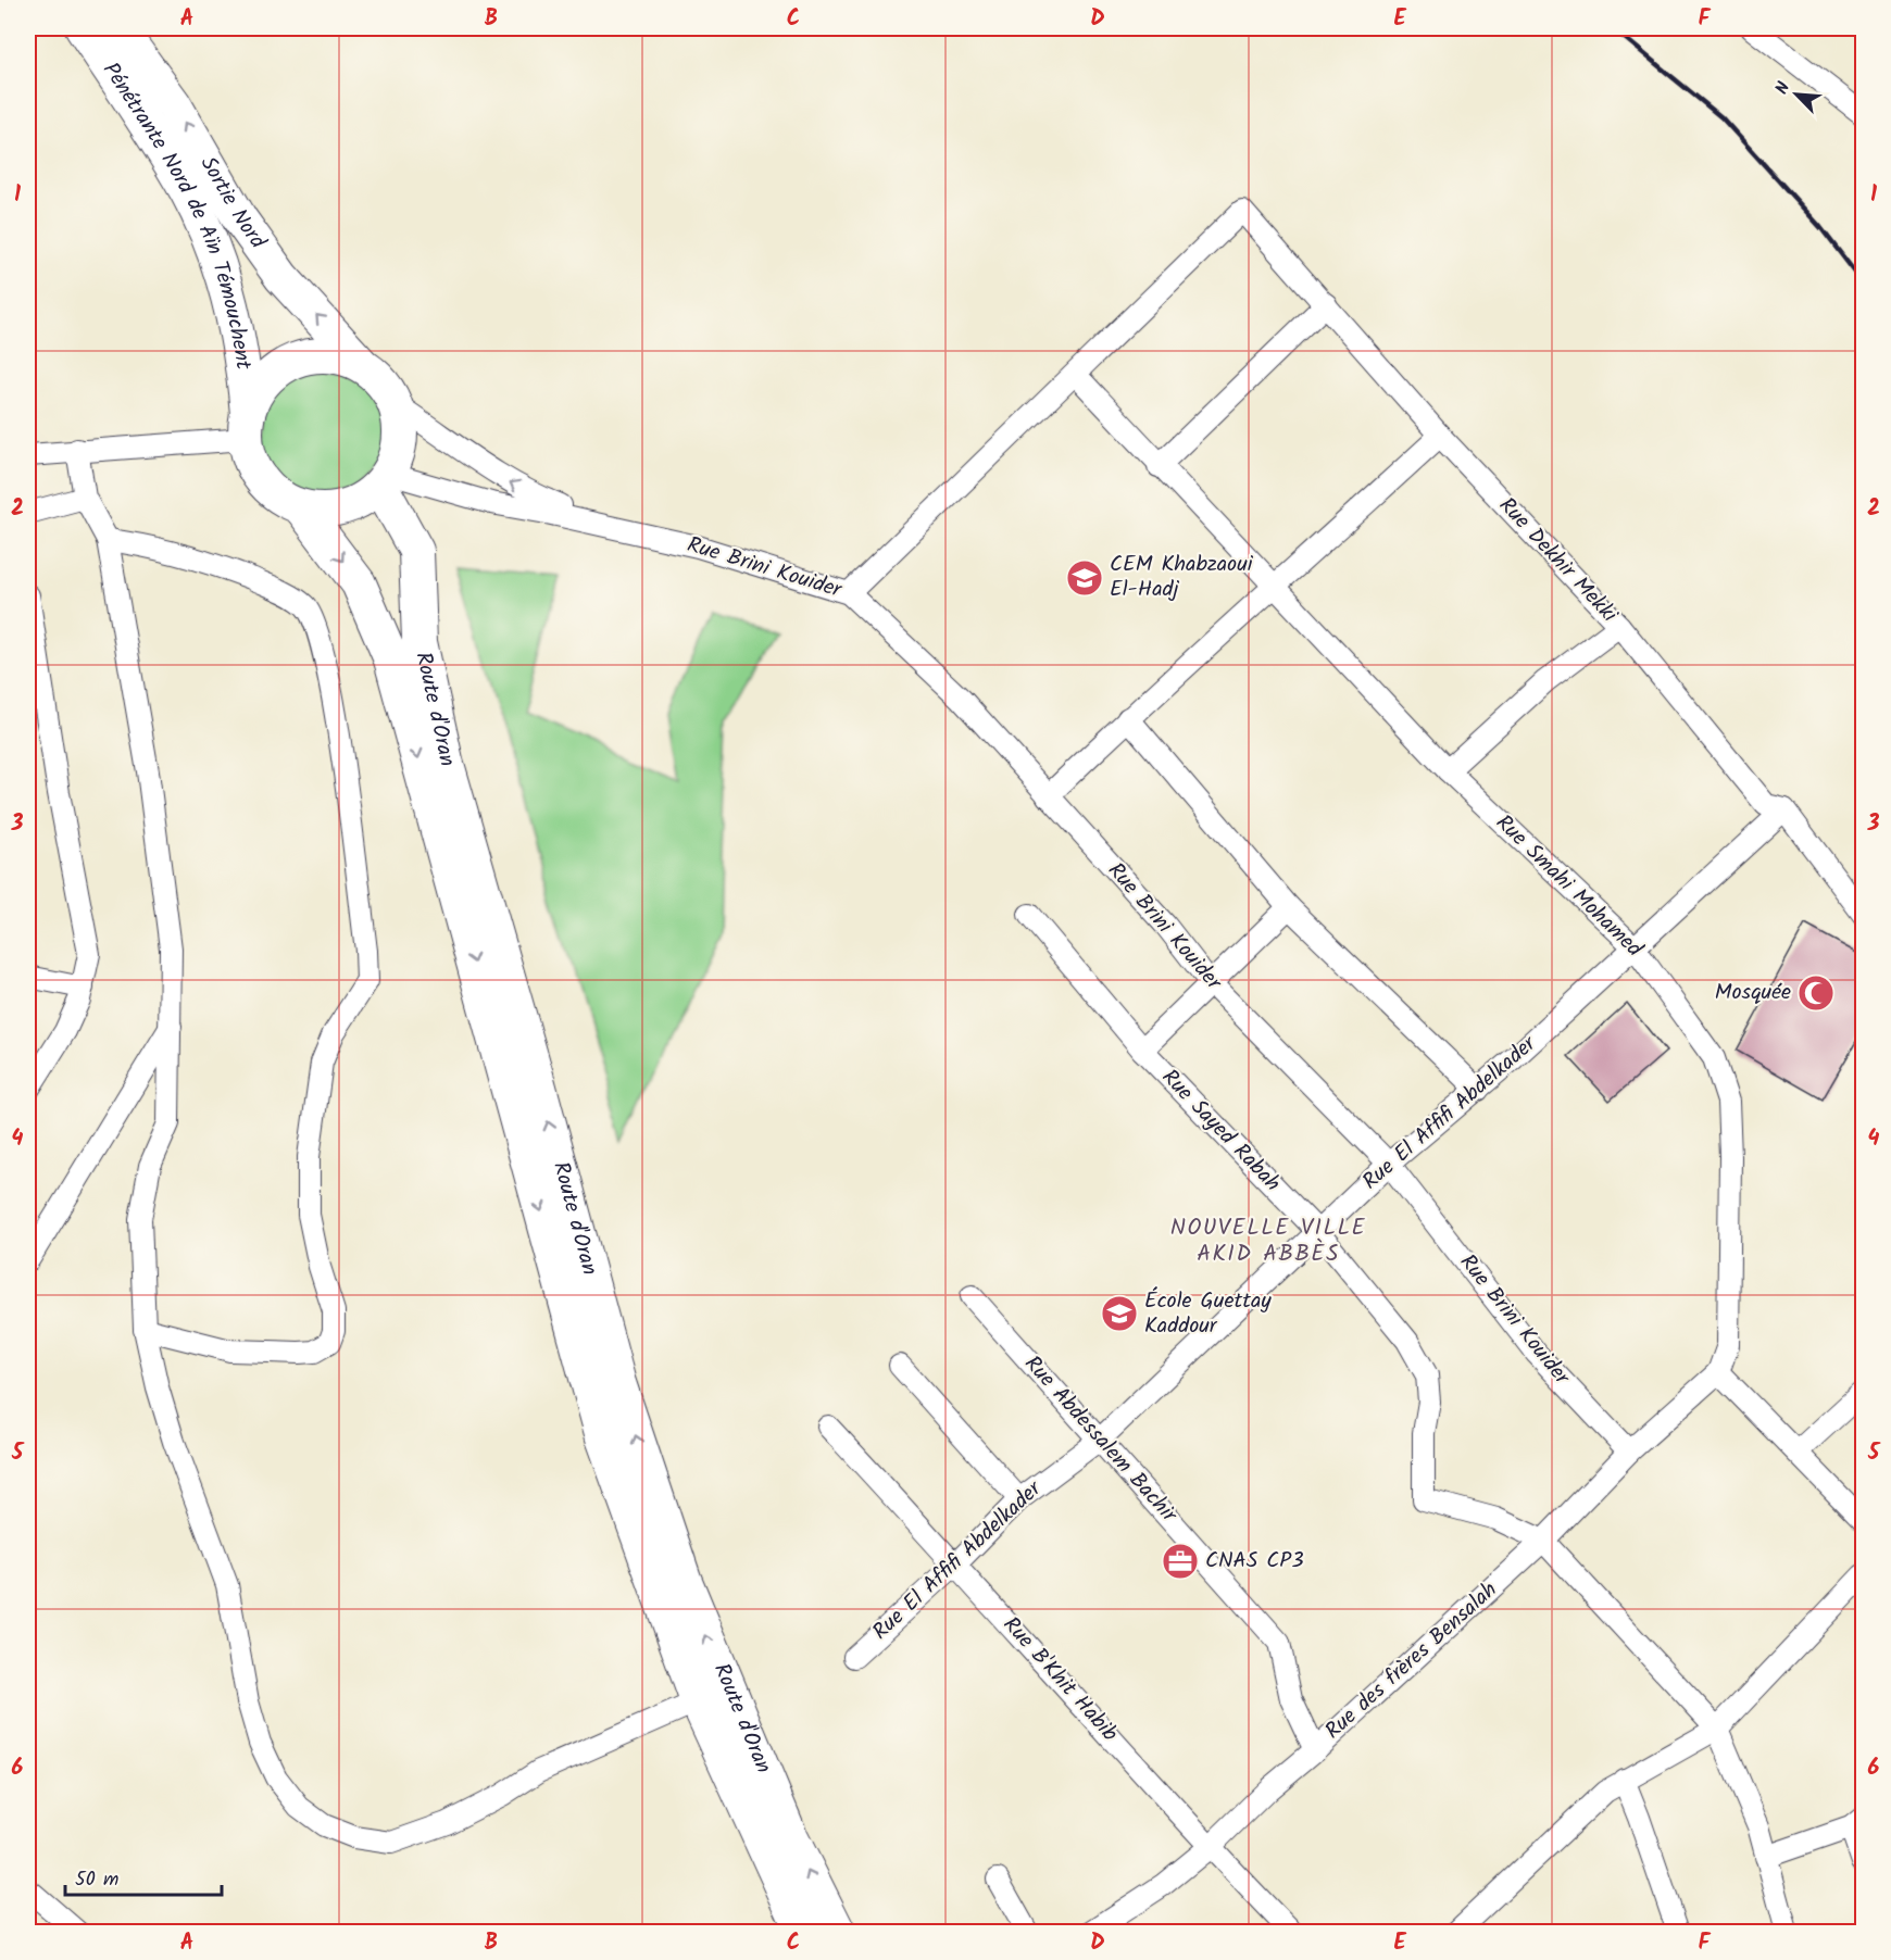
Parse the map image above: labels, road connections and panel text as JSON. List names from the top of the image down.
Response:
{
  "streets": {
    "main road": ["Sortie Nord", "Pénétrante Nord de Aïn Témouchent", "Route d'Oran"],
    "street": [
      "Rue Dekhir Mekki",
      "Rue Brini Kouider",
      "Rue Smahi Mohamed",
      "Rue El Affifi Abdelkader",
      "Rue Sayed Rabah",
      "Rue Abdessalem Bachir",
      "Rue des frères Bensalah",
      "Rue B'Khit Habib"
    ]
  },
  "crossings": [
    ["Sortie Nord", "Pénétrante Nord de Aïn Témouchent"],
    ["Sortie Nord", "Route d'Oran"],
    ["Pénétrante Nord de Aïn Témouchent", "Route d'Oran"],
    ["Rue Dekhir Mekki", "Rue Smahi Mohamed"],
    ["Rue Dekhir Mekki", "Rue El Affifi Abdelkader"],
    ["Rue Brini Kouider", "Rue El Affifi Abdelkader"],
    ["Rue Brini Kouider", "Rue des frères Bensalah"],
    ["Rue Smahi Mohamed", "Rue El Affifi Abdelkader"],
    ["Rue Smahi Mohamed", "Rue des frères Bensalah"],
    ["Rue El Affifi Abdelkader", "Rue Sayed Rabah"],
    ["Rue El Affifi Abdelkader", "Rue Abdessalem Bachir"],
    ["Rue El Affifi Abdelkader", "Rue B'Khit Habib"],
    ["Rue Sayed Rabah", "Rue des frères Bensalah"],
    ["Rue Abdessalem Bachir", "Rue des frères Bensalah"],
    ["Rue des frères Bensalah", "Rue B'Khit Habib"]
  ],
  "one_way": ["Sortie Nord"],
  "districts": ["NOUVELLE VILLE AKID ABBÈS"],
  "places": {
    "school or university": ["CEM Khabzaoui El-Hadj", "École Guettay Kaddour"],
    "mosque": ["Mosquée"],
    "office": ["CNAS CP3"]
  },
  "scale_bar": "50 m",
  "north": "top left",
  "grid": {
    "columns": [
      "A",
      "B",
      "C",
      "D",
      "E",
      "F"
    ],
    "rows": [
      "1",
      "2",
      "3",
      "4",
      "5",
      "6"
    ]
  }
}
